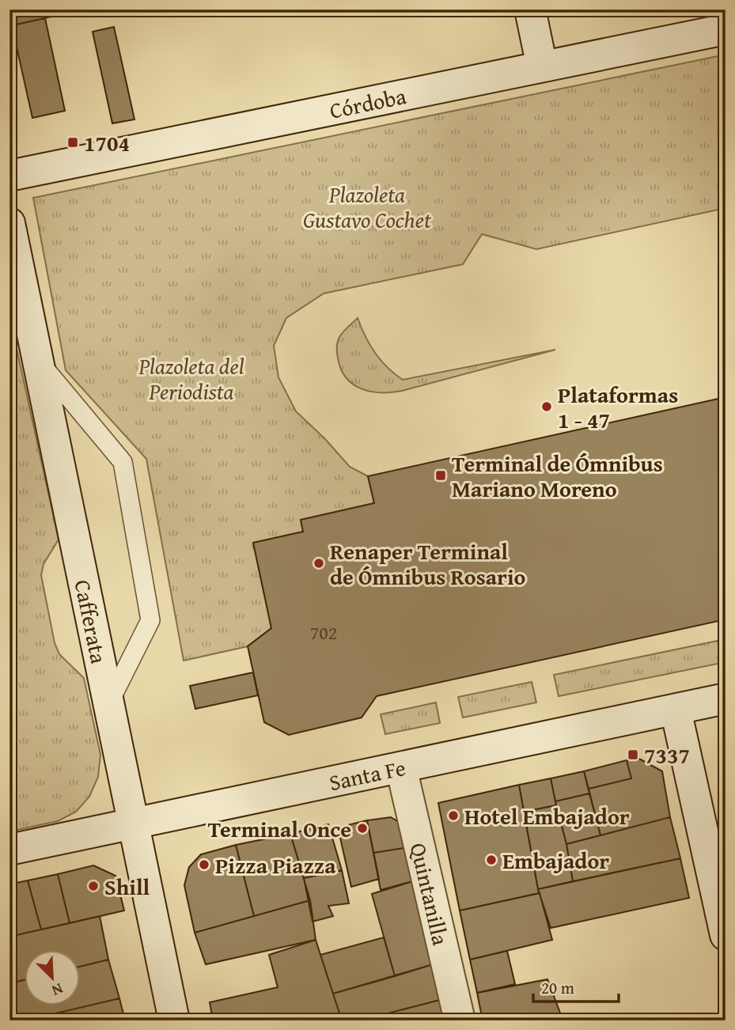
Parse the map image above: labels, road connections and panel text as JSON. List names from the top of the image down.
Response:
{
  "streets": {
    "main road": [
      "Córdoba",
      "Cafferata",
      "Santa Fe",
      "Quintanilla"
    ]
  },
  "crossings": [
    ["Cafferata", "Santa Fe"],
    ["Santa Fe", "Quintanilla"]
  ],
  "parks": ["Plazoleta Gustavo Cochet", "Plazoleta del Periodista"],
  "places": {
    "transit": ["1704", "Terminal de Ómnibus Mariano Moreno", "7337"],
    "other": [
      "Plataformas 1 - 47",
      "Renaper Terminal de Ómnibus Rosario",
      "Hotel Embajador",
      "Terminal Once",
      "Embajador",
      "Pizza Piazza",
      "Shill"
    ]
  },
  "house_numbers": ["702"],
  "scale_bar": "20 m",
  "north": "bottom right"
}
